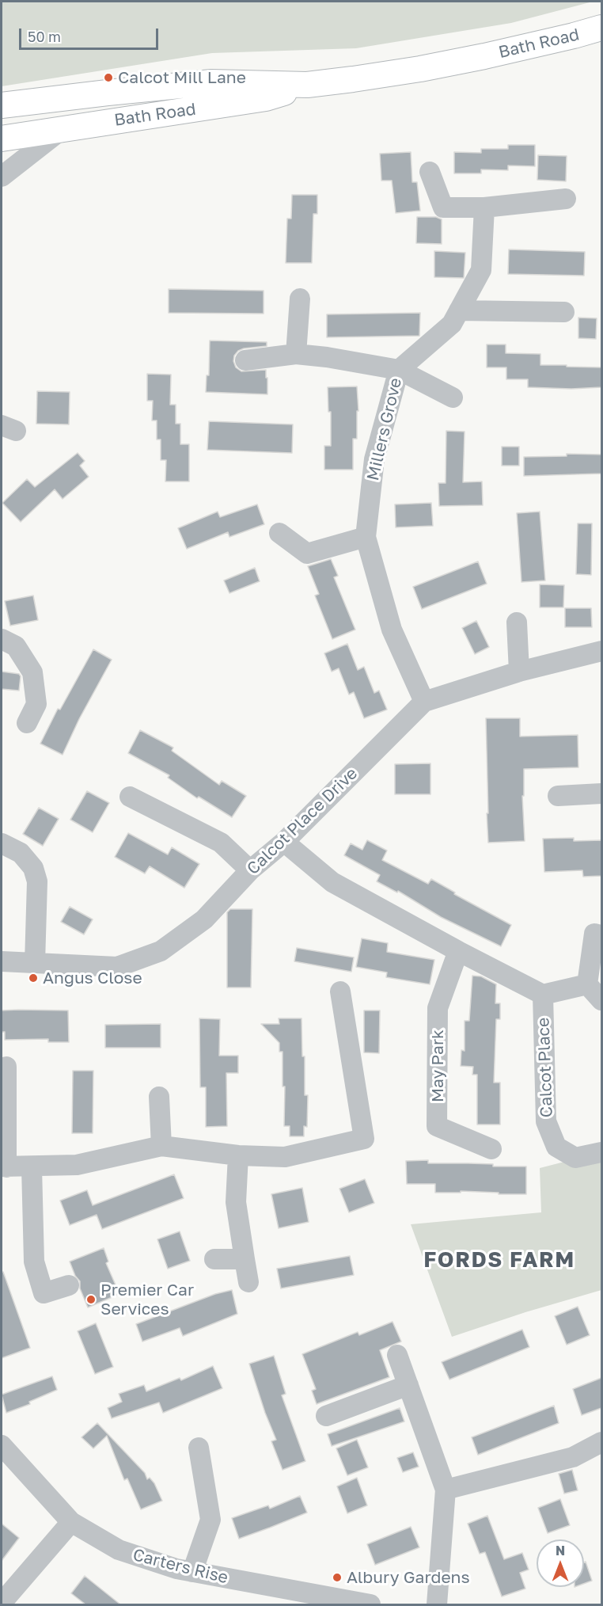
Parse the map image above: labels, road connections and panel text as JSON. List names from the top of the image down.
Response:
{
  "streets": {
    "main road": ["Bath Road"],
    "street": [
      "Millers Grove",
      "Calcot Place Drive",
      "May Park",
      "Calcot Place",
      "Carters Rise"
    ]
  },
  "crossings": [
    ["Millers Grove", "Calcot Place Drive"]
  ],
  "districts": ["FORDS FARM"],
  "places": [
    "Calcot Mill Lane",
    "Angus Close",
    "Premier Car Services",
    "Albury Gardens"
  ],
  "scale_bar": "50 m",
  "north": "top"
}
